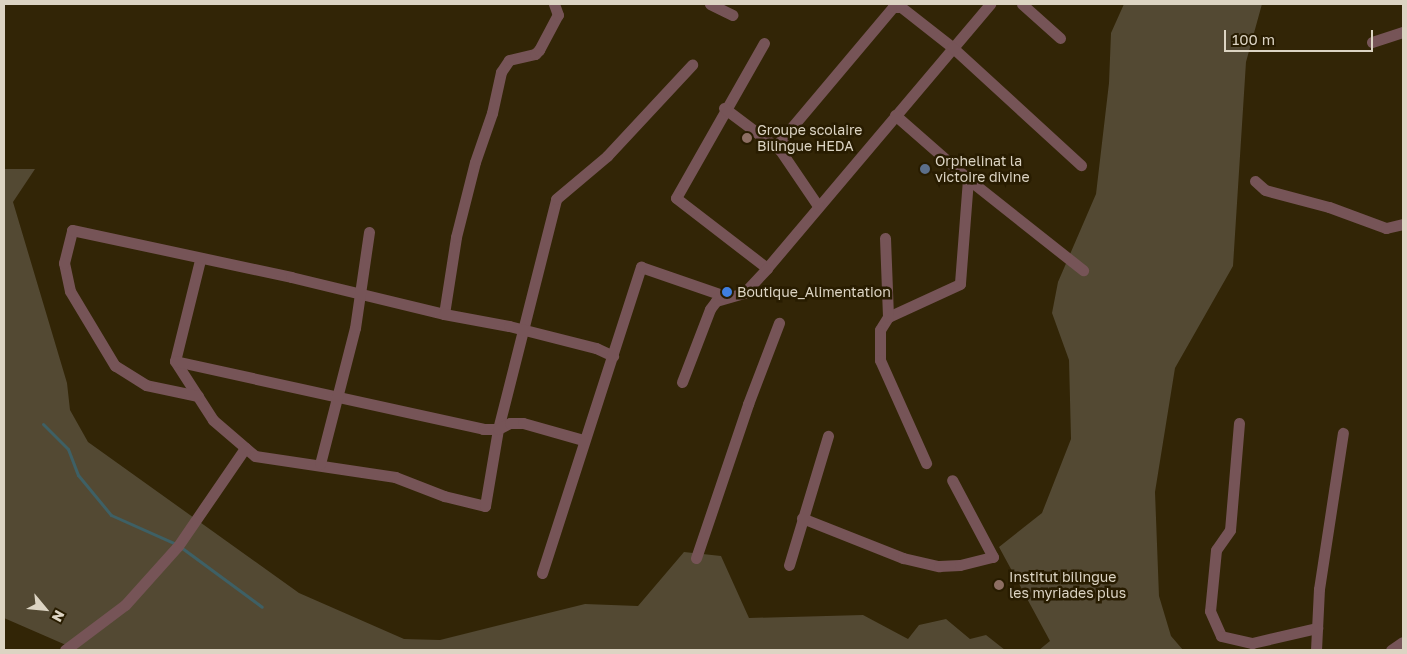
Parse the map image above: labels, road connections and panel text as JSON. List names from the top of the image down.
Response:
{
  "places": [
    "Groupe scolaire Bilingue HEDA",
    "Orphelinat la victoire divine",
    "Boutique_Alimentation",
    "Institut bilingue les myriades plus"
  ],
  "scale_bar": "100 m",
  "north": "bottom right"
}
